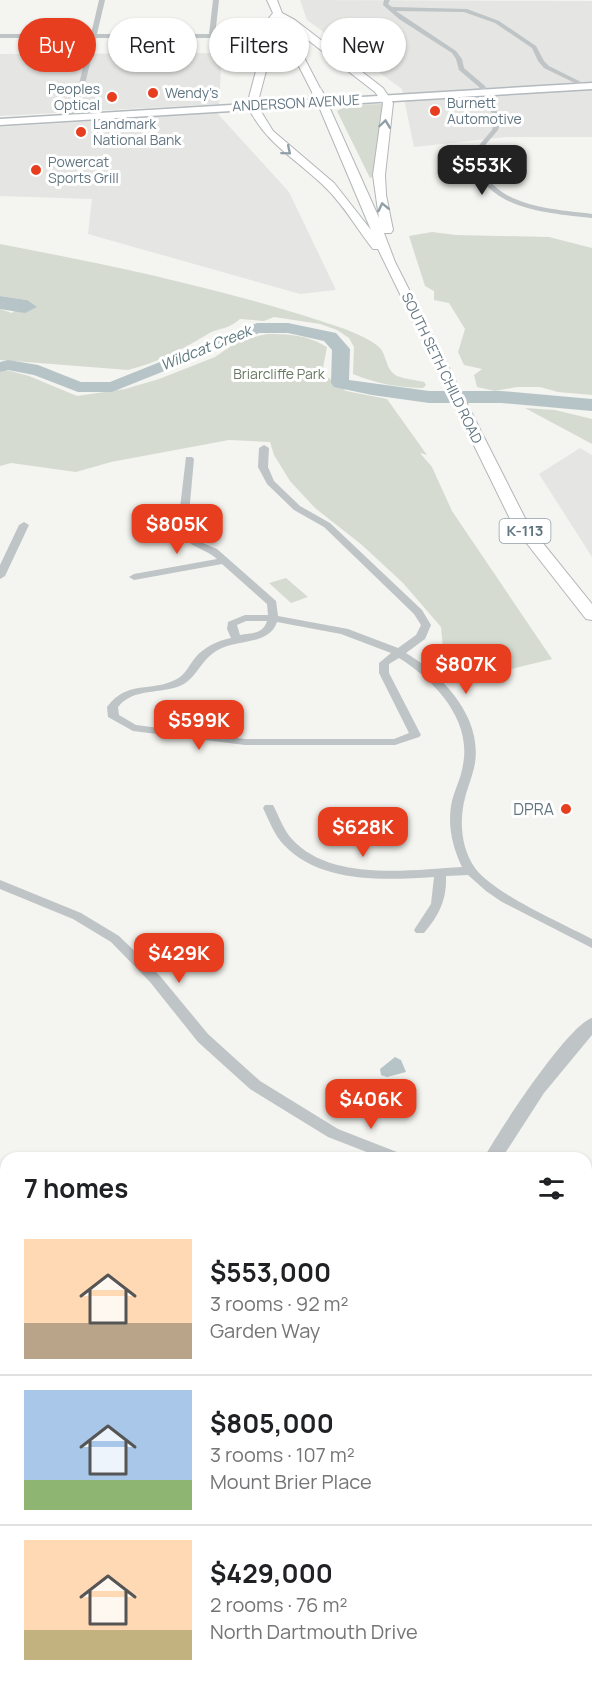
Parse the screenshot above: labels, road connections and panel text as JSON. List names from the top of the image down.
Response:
{
  "streets": {
    "main road": ["ANDERSON AVENUE", "SOUTH SETH CHILD ROAD", "K-113"]
  },
  "crossings": [
    ["SOUTH SETH CHILD ROAD", "K-113"]
  ],
  "water": ["Wildcat Creek"],
  "parks": ["Briarcliffe Park"],
  "places": [
    "Wendy's",
    "Peoples Optical",
    "Burnett Automotive",
    "Landmark National Bank",
    "Powercat Sports Grill",
    "DPRA"
  ],
  "page": {
    "chip": [
      "Buy",
      "Rent",
      "Filters",
      "New"
    ],
    "price": [
      "$553K",
      "$805K",
      "$807K",
      "$599K",
      "$628K",
      "$429K",
      "$406K"
    ],
    "heading": "7 homes",
    "list": [
      {
        "name": "$553,000",
        "note": "3 rooms · 92 m² · Garden Way"
      },
      {
        "name": "$805,000",
        "note": "3 rooms · 107 m² · Mount Brier Place"
      },
      {
        "name": "$429,000",
        "note": "2 rooms · 76 m² · North Dartmouth Drive"
      }
    ]
  }
}
